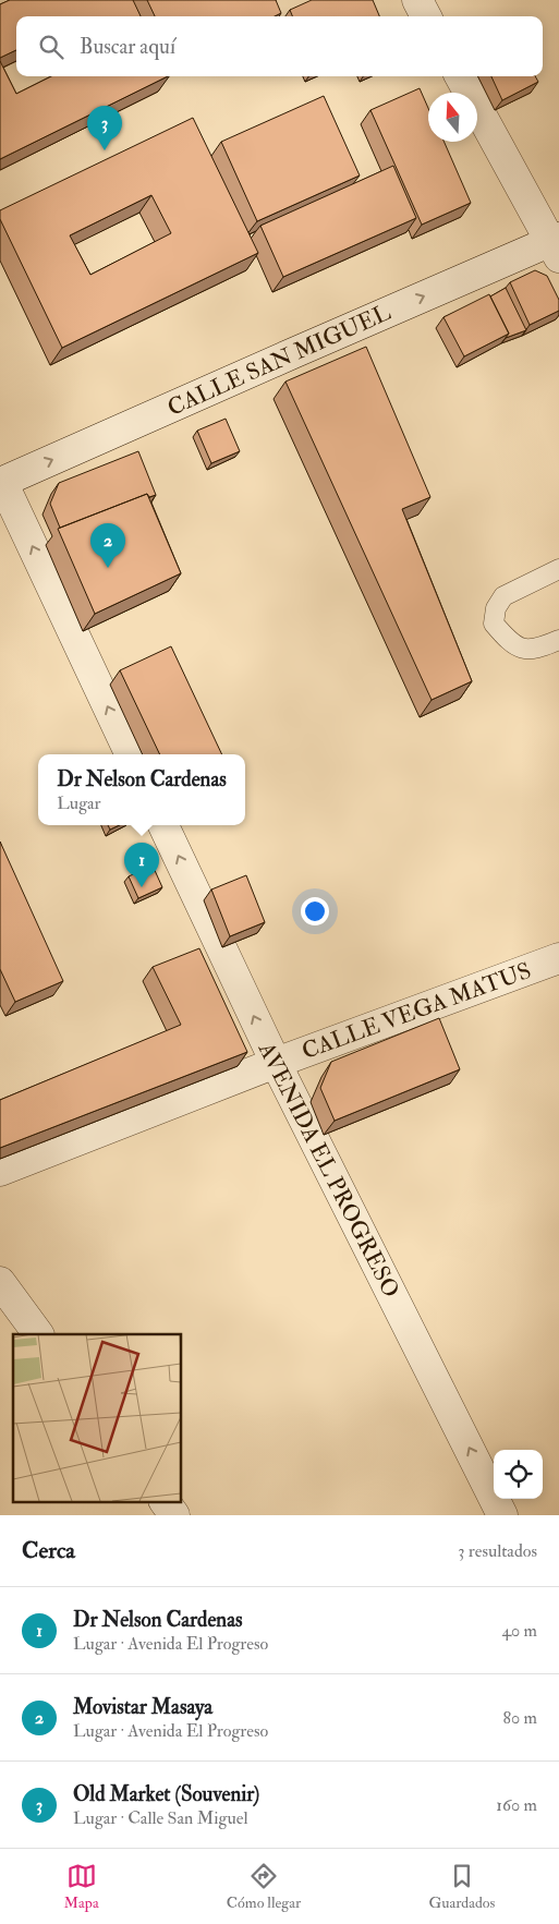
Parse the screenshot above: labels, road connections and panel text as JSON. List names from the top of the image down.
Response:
{
  "streets": {
    "street": ["CALLE SAN MIGUEL", "CALLE VEGA MATUS", "AVENIDA EL PROGRESO"]
  },
  "crossings": [
    ["CALLE VEGA MATUS", "AVENIDA EL PROGRESO"]
  ],
  "one_way": ["CALLE SAN MIGUEL", "AVENIDA EL PROGRESO"],
  "north": "top",
  "page": {
    "search": "Buscar aquí",
    "pins": ["3", "2", "1"],
    "popup": ["Dr Nelson Cardenas", "Lugar"],
    "heading": ["Cerca", "3 resultados"],
    "list": [
      {
        "mark": "1",
        "name": "Dr Nelson Cardenas",
        "note": "Lugar · Avenida El Progreso",
        "value": "40 m"
      },
      {
        "mark": "2",
        "name": "Movistar Masaya",
        "note": "Lugar · Avenida El Progreso",
        "value": "80 m"
      },
      {
        "mark": "3",
        "name": "Old Market (Souvenir)",
        "note": "Lugar · Calle San Miguel",
        "value": "160 m"
      }
    ],
    "nav": ["Mapa", "Cómo llegar", "Guardados"]
  }
}
